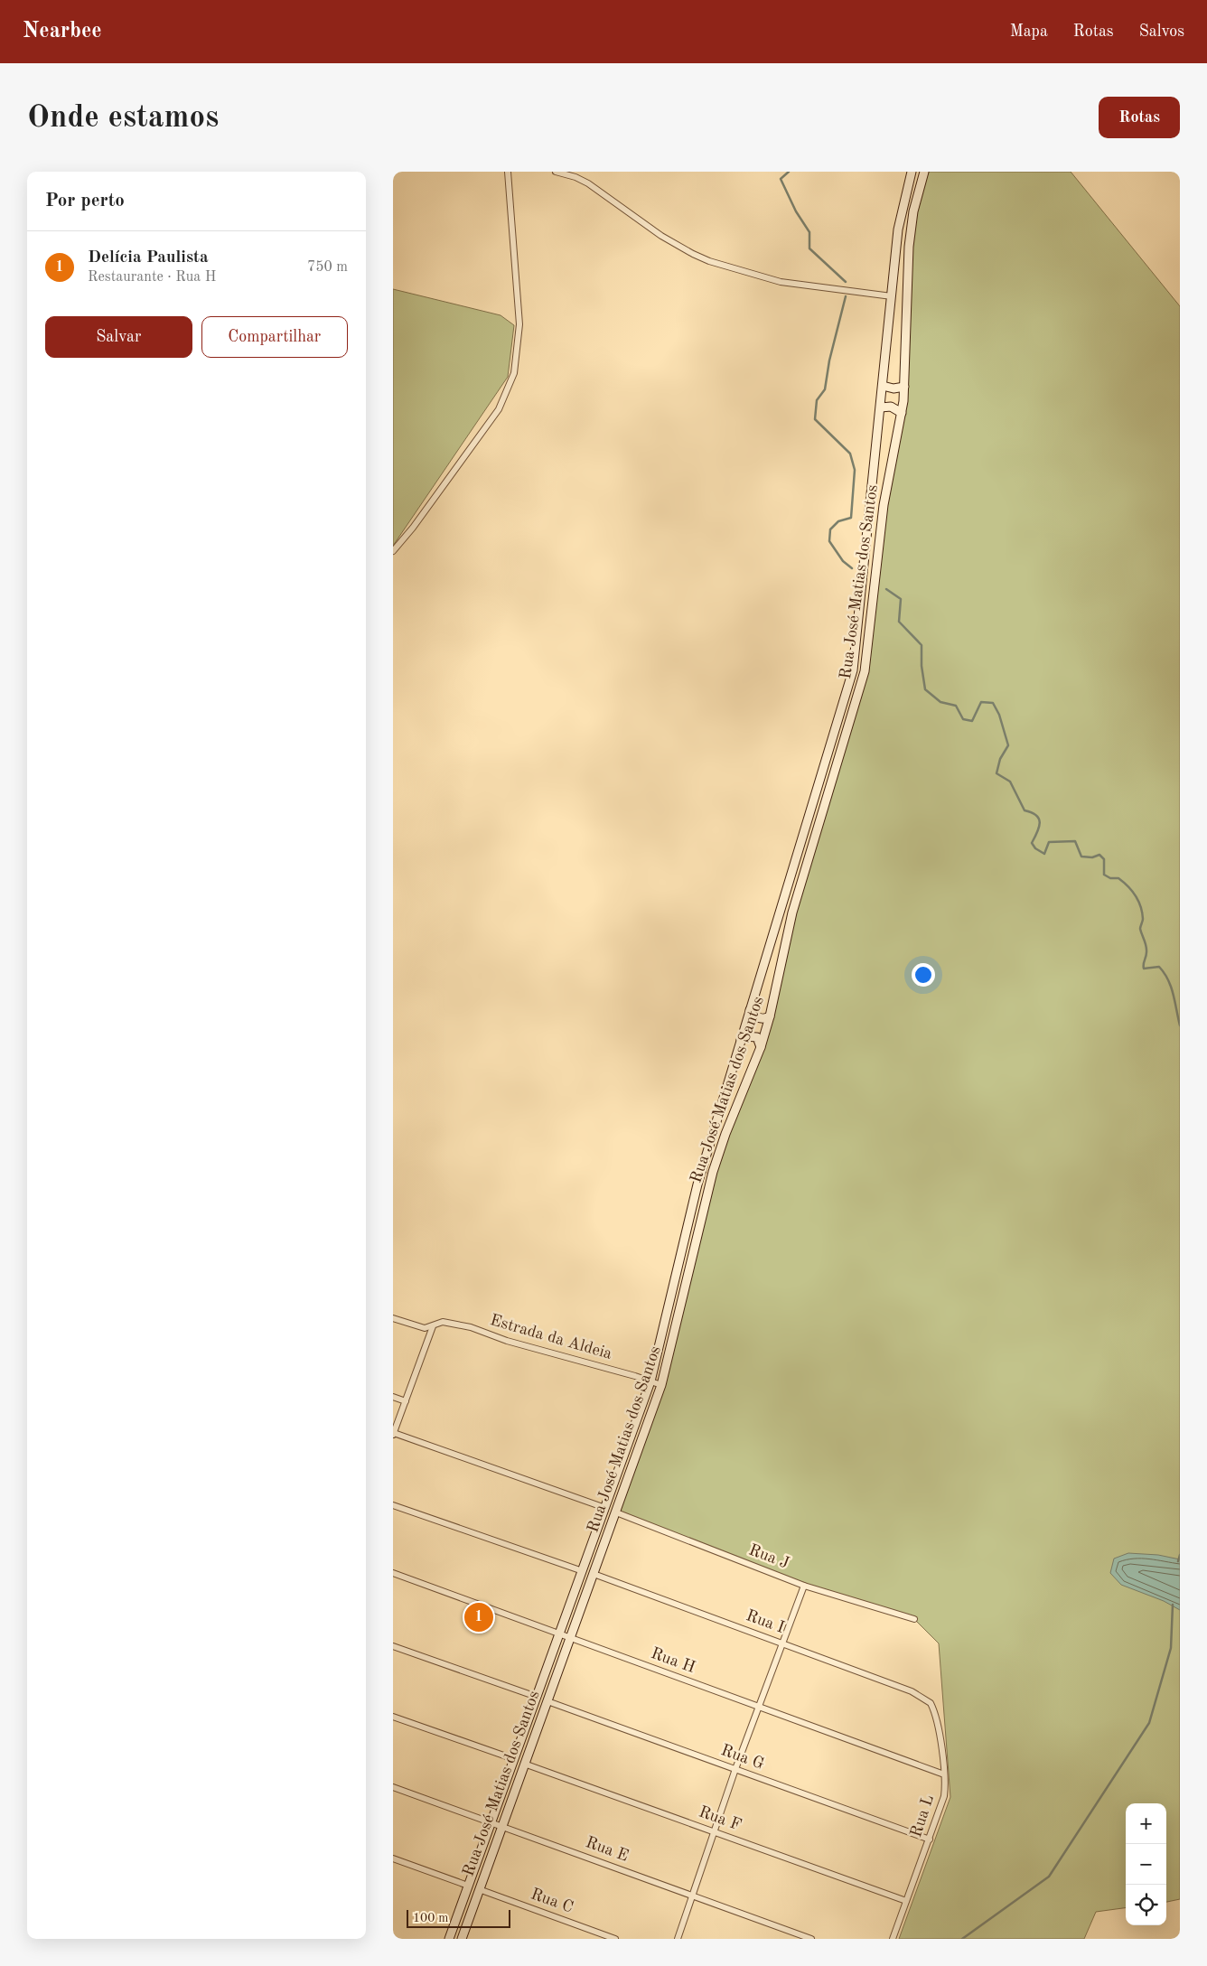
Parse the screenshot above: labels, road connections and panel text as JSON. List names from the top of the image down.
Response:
{
  "streets": {
    "main road": ["Rua José Matias dos Santos"],
    "street": [
      "Estrada da Aldeia",
      "Rua J",
      "Rua I",
      "Rua H",
      "Rua G",
      "Rua L",
      "Rua F",
      "Rua E",
      "Rua C"
    ]
  },
  "crossings": [
    ["Rua José Matias dos Santos", "Estrada da Aldeia"],
    ["Rua José Matias dos Santos", "Rua J"],
    ["Rua José Matias dos Santos", "Rua I"],
    ["Rua José Matias dos Santos", "Rua H"],
    ["Rua José Matias dos Santos", "Rua G"],
    ["Rua José Matias dos Santos", "Rua F"],
    ["Rua José Matias dos Santos", "Rua E"],
    ["Rua José Matias dos Santos", "Rua C"],
    ["Rua I", "Rua L"],
    ["Rua H", "Rua L"],
    ["Rua G", "Rua L"],
    ["Rua L", "Rua F"]
  ],
  "scale_bar": "100 m",
  "page": {
    "header": "Nearbee",
    "nav": ["Mapa", "Rotas", "Salvos"],
    "buttons": [
      "Rotas",
      ["Salvar", "Compartilhar"]
    ],
    "title": "Onde estamos",
    "heading": "Por perto",
    "list": [
      {
        "mark": "1",
        "name": "Delícia Paulista",
        "note": "Restaurante · Rua H",
        "value": "750 m"
      }
    ],
    "pins": "1",
    "map_buttons": ["+", "−"],
    "scale": "100 m"
  }
}
